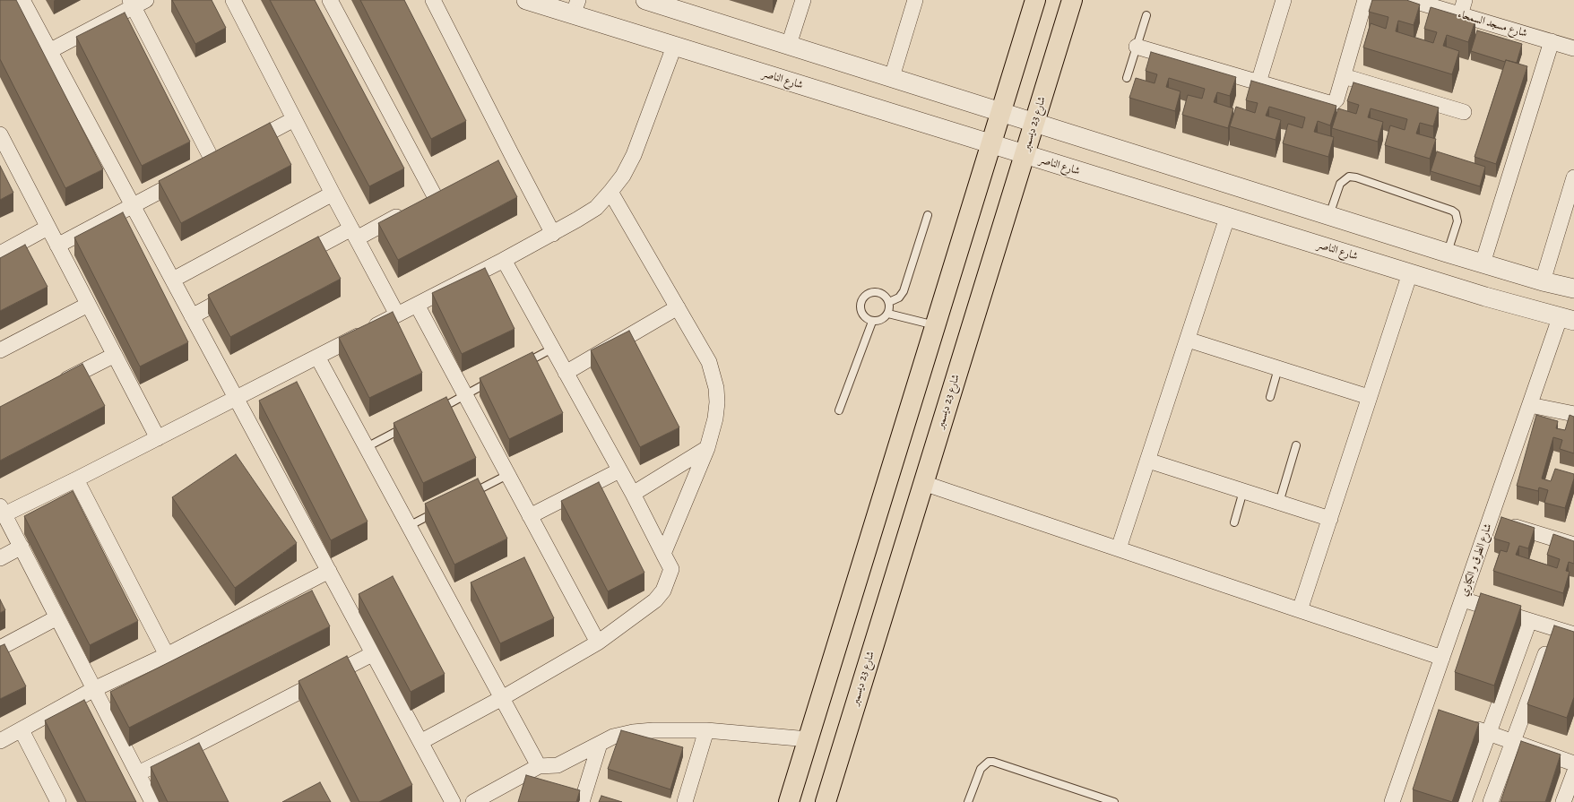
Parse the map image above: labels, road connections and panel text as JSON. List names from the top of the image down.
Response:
{
  "streets": {
    "main road": ["شارع 23 ديسمبر"],
    "street": ["شارع مسجد السمحاء", "شارع الناصر", "شارع الطرق و الكباري"]
  },
  "crossings": [
    ["شارع الناصر", "شارع 23 ديسمبر"],
    ["شارع الناصر", "شارع الطرق و الكباري"]
  ]
}
